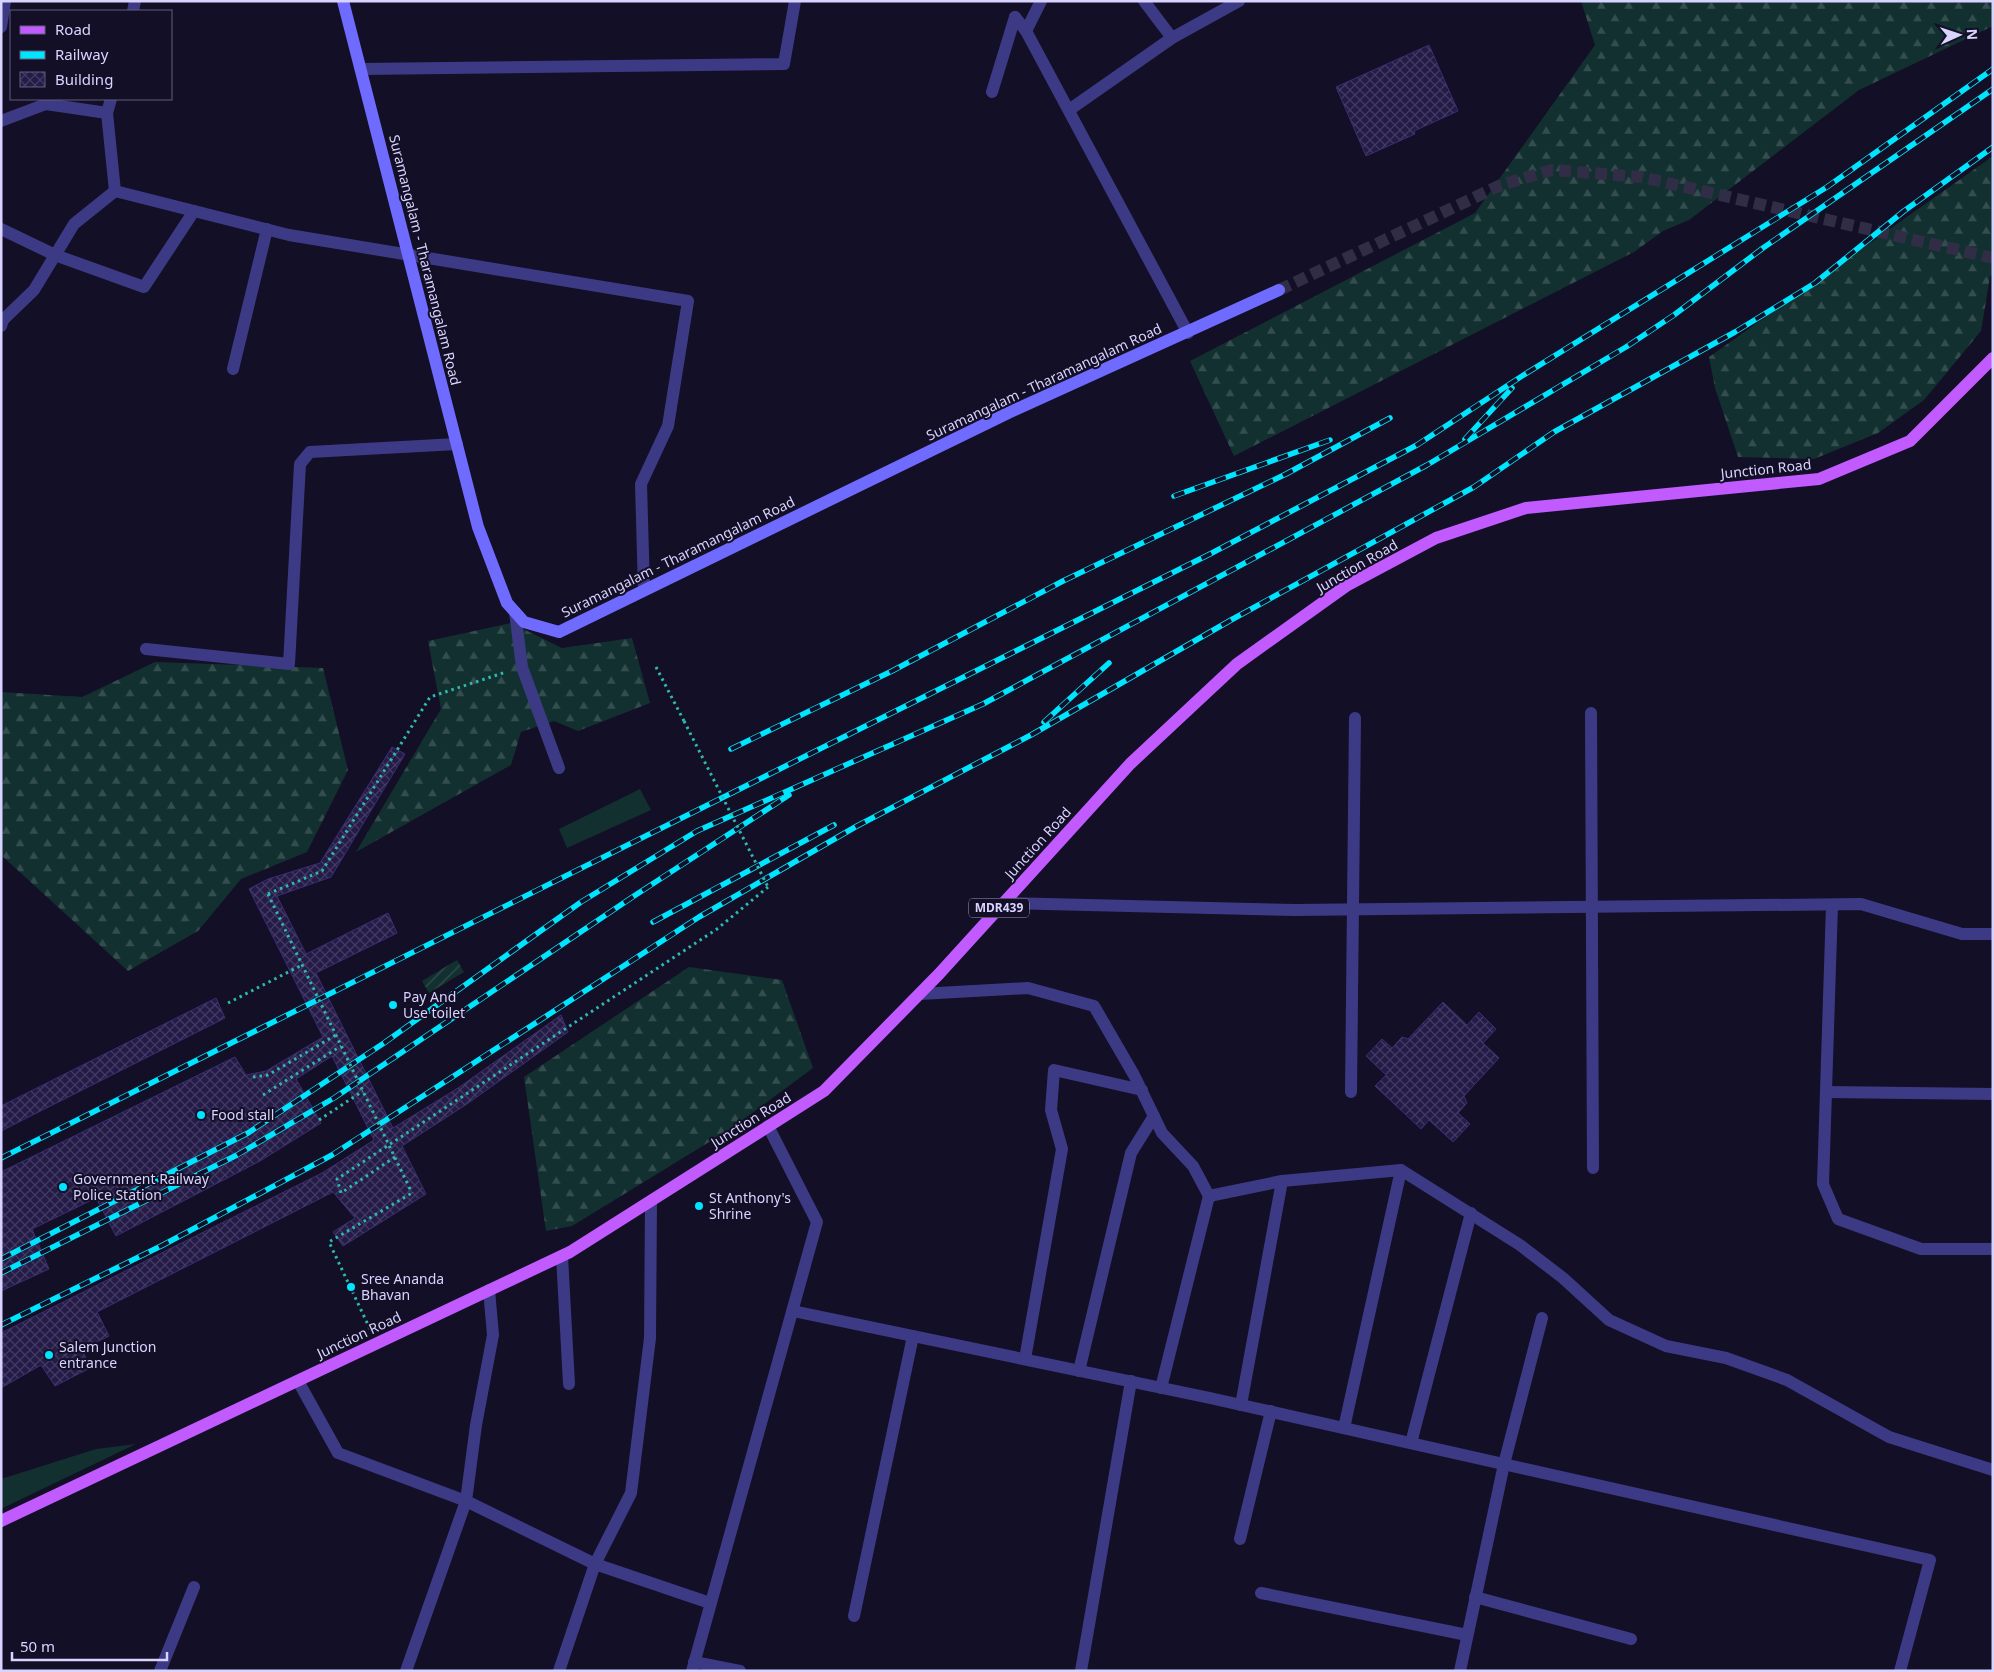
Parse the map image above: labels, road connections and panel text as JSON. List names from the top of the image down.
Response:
{
  "streets": {
    "main road": ["Suramangalam - Tharamangalam Road", "Junction Road", "MDR439"]
  },
  "places": [
    "Pay And Use toilet",
    "Food stall",
    "Government Railway Police Station",
    "St Anthony's Shrine",
    "Sree Ananda Bhavan",
    "Salem Junction entrance"
  ],
  "legend": ["Road", "Railway", "Building"],
  "scale_bar": "50 m",
  "north": "right"
}
